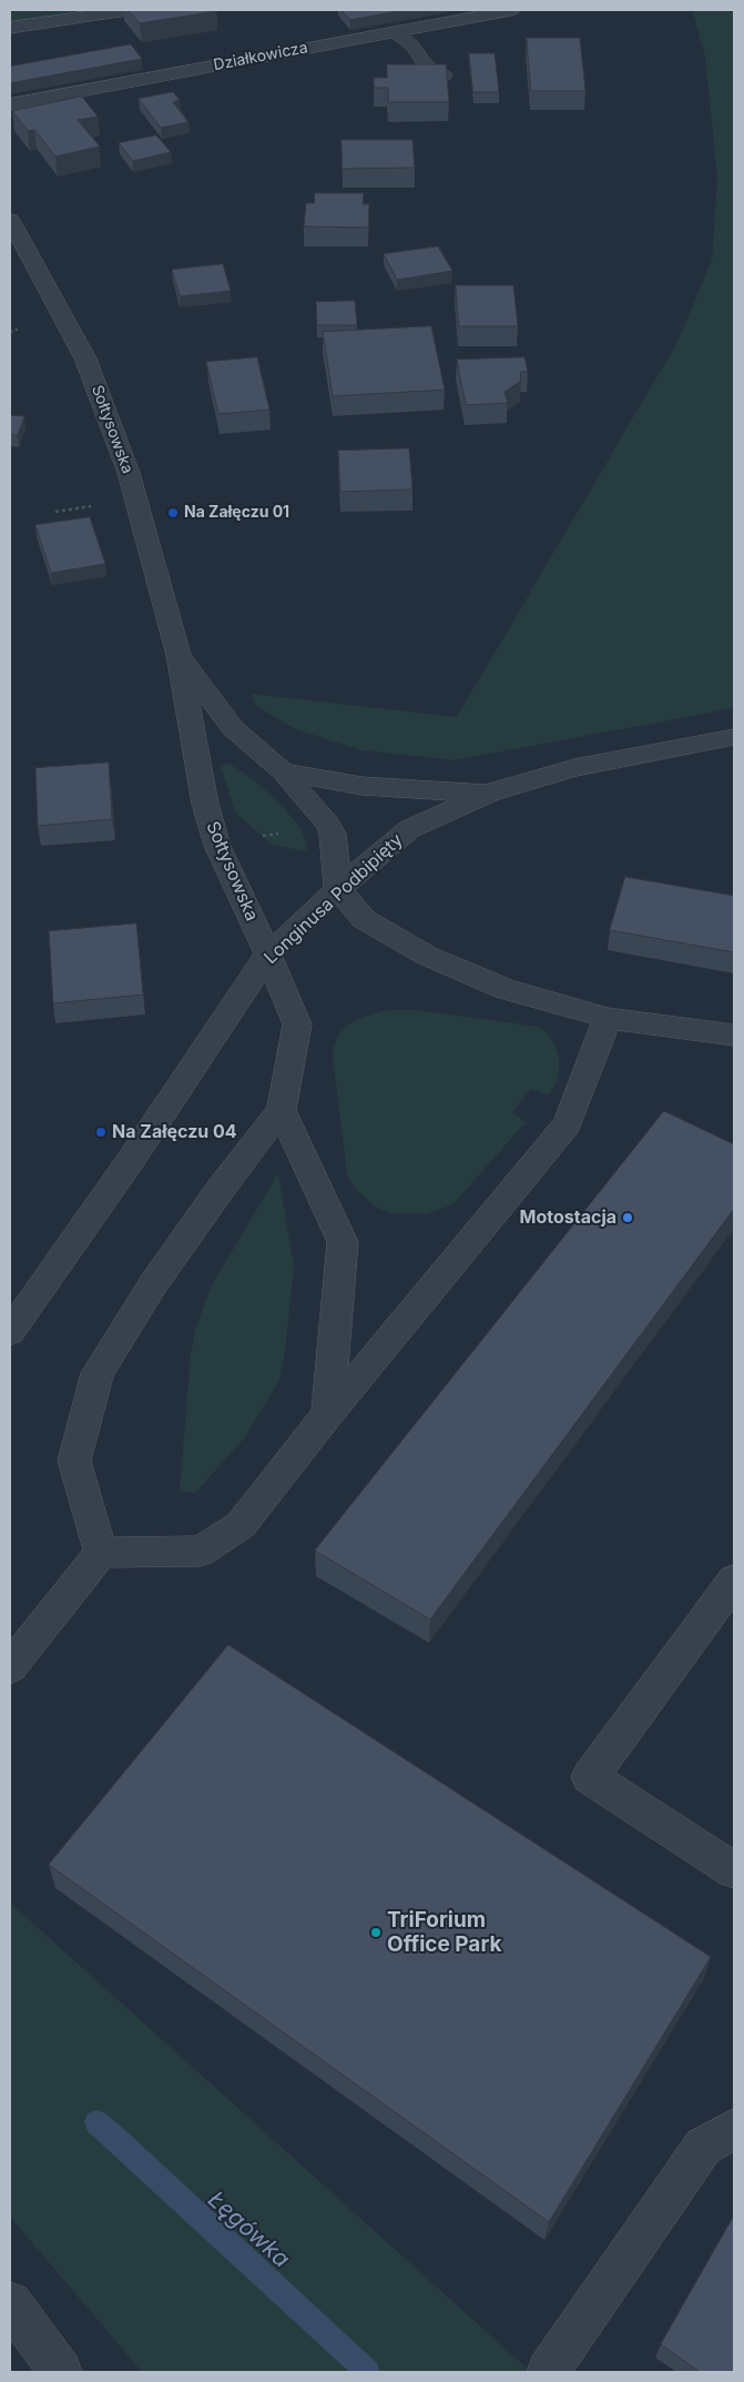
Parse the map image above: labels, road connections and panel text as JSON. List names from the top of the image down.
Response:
{
  "streets": {
    "street": ["Działkowicza", "Sołtysowska", "Longinusa Podbipięty"]
  },
  "crossings": [
    ["Sołtysowska", "Longinusa Podbipięty"]
  ],
  "water": ["Łęgówka"],
  "places": [
    "Na Załęczu 01",
    "Na Załęczu 04",
    "Motostacja",
    "TriForium Office Park"
  ]
}
